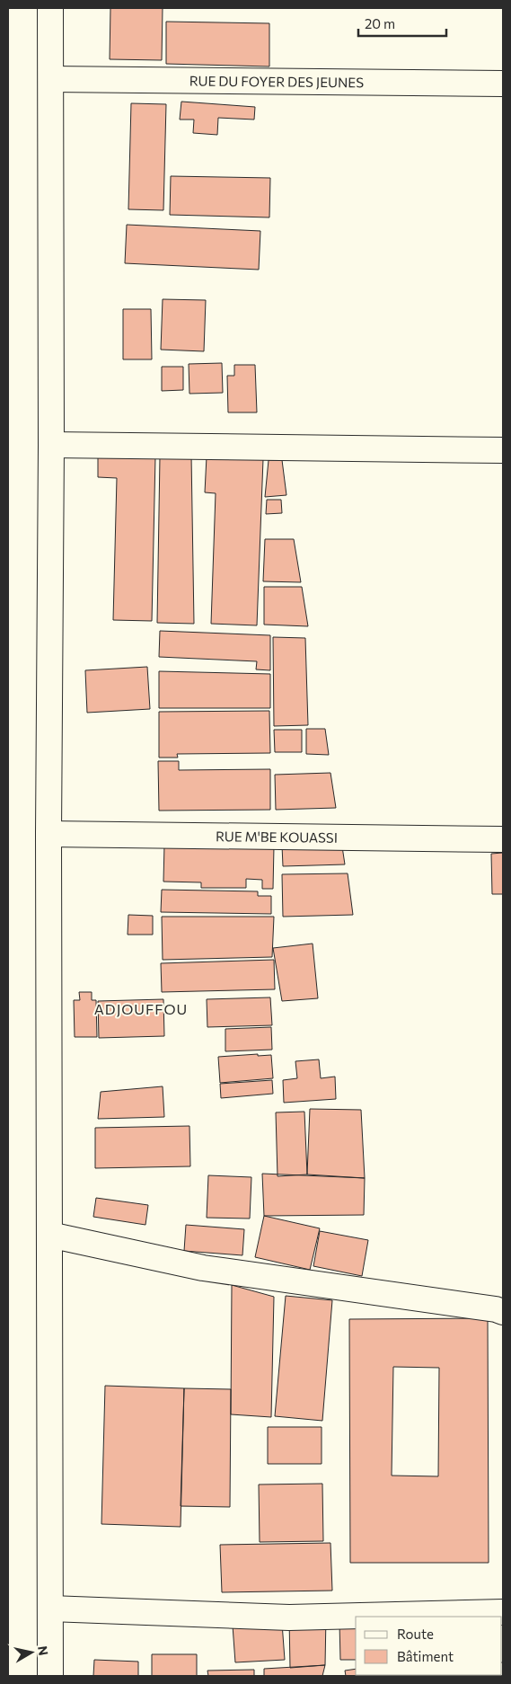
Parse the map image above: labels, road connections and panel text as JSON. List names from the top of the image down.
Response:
{
  "streets": {
    "street": ["RUE DU FOYER DES JEUNES", "RUE M'BE KOUASSI"]
  },
  "districts": ["ADJOUFFOU"],
  "legend": ["Route", "Bâtiment"],
  "scale_bar": "20 m",
  "north": "right"
}
